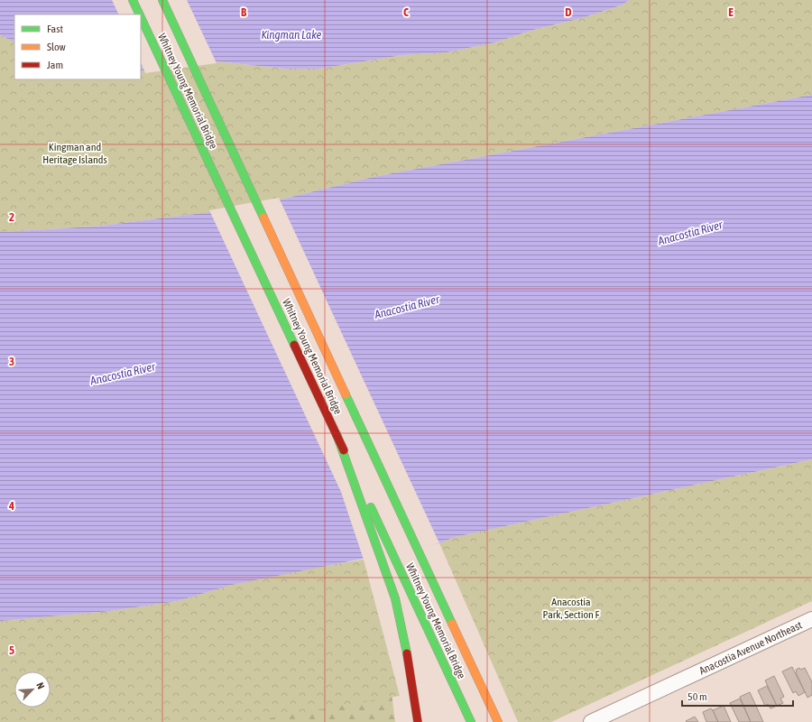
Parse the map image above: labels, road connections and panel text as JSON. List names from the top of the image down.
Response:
{
  "streets": {
    "main road": ["Whitney Young Memorial Bridge"],
    "street": ["Anacostia Avenue Northeast"]
  },
  "water": ["Kingman Lake", "Anacostia River"],
  "parks": ["Kingman and Heritage Islands", "Anacostia Park, Section F"],
  "legend": ["Fast", "Slow", "Jam"],
  "scale_bar": "50 m",
  "north": "top right",
  "grid": {
    "columns": [
      "B",
      "C",
      "D",
      "E"
    ],
    "rows": [
      "2",
      "3",
      "4",
      "5"
    ]
  }
}
